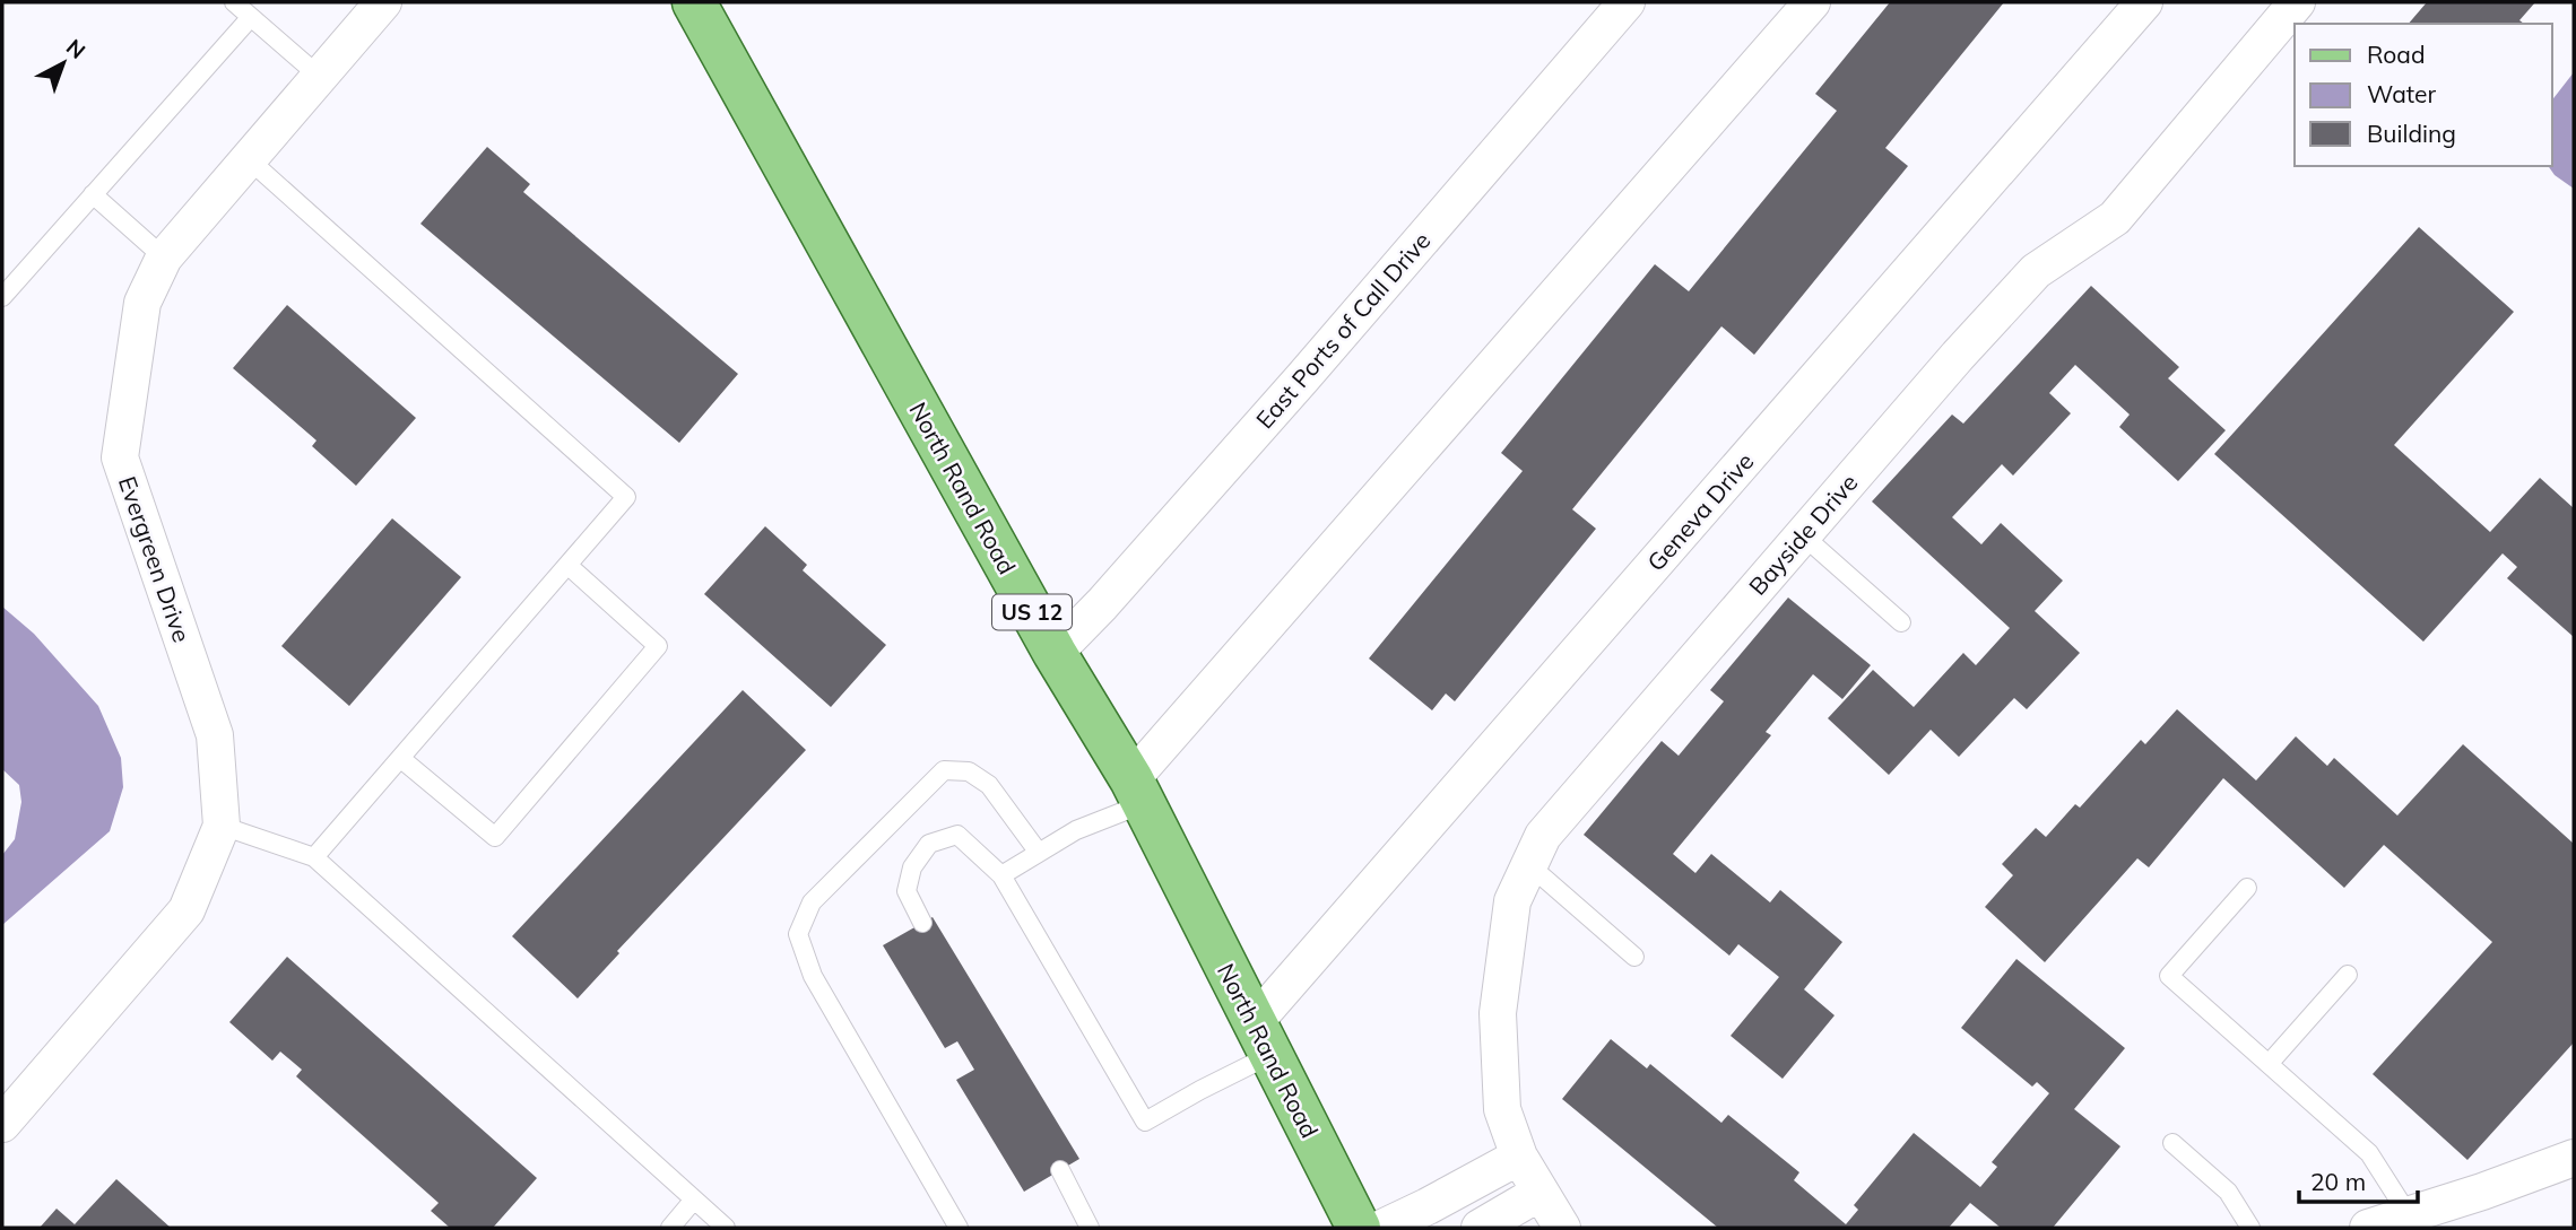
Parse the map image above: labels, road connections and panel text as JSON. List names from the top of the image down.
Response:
{
  "streets": {
    "main road": ["North Rand Road", "US 12"],
    "street": [
      "East Ports of Call Drive",
      "Geneva Drive",
      "Bayside Drive",
      "Evergreen Drive"
    ]
  },
  "crossings": [
    ["East Ports of Call Drive", "North Rand Road"],
    ["North Rand Road", "Geneva Drive"]
  ],
  "legend": ["Road", "Water", "Building"],
  "scale_bar": "20 m",
  "north": "top right"
}
